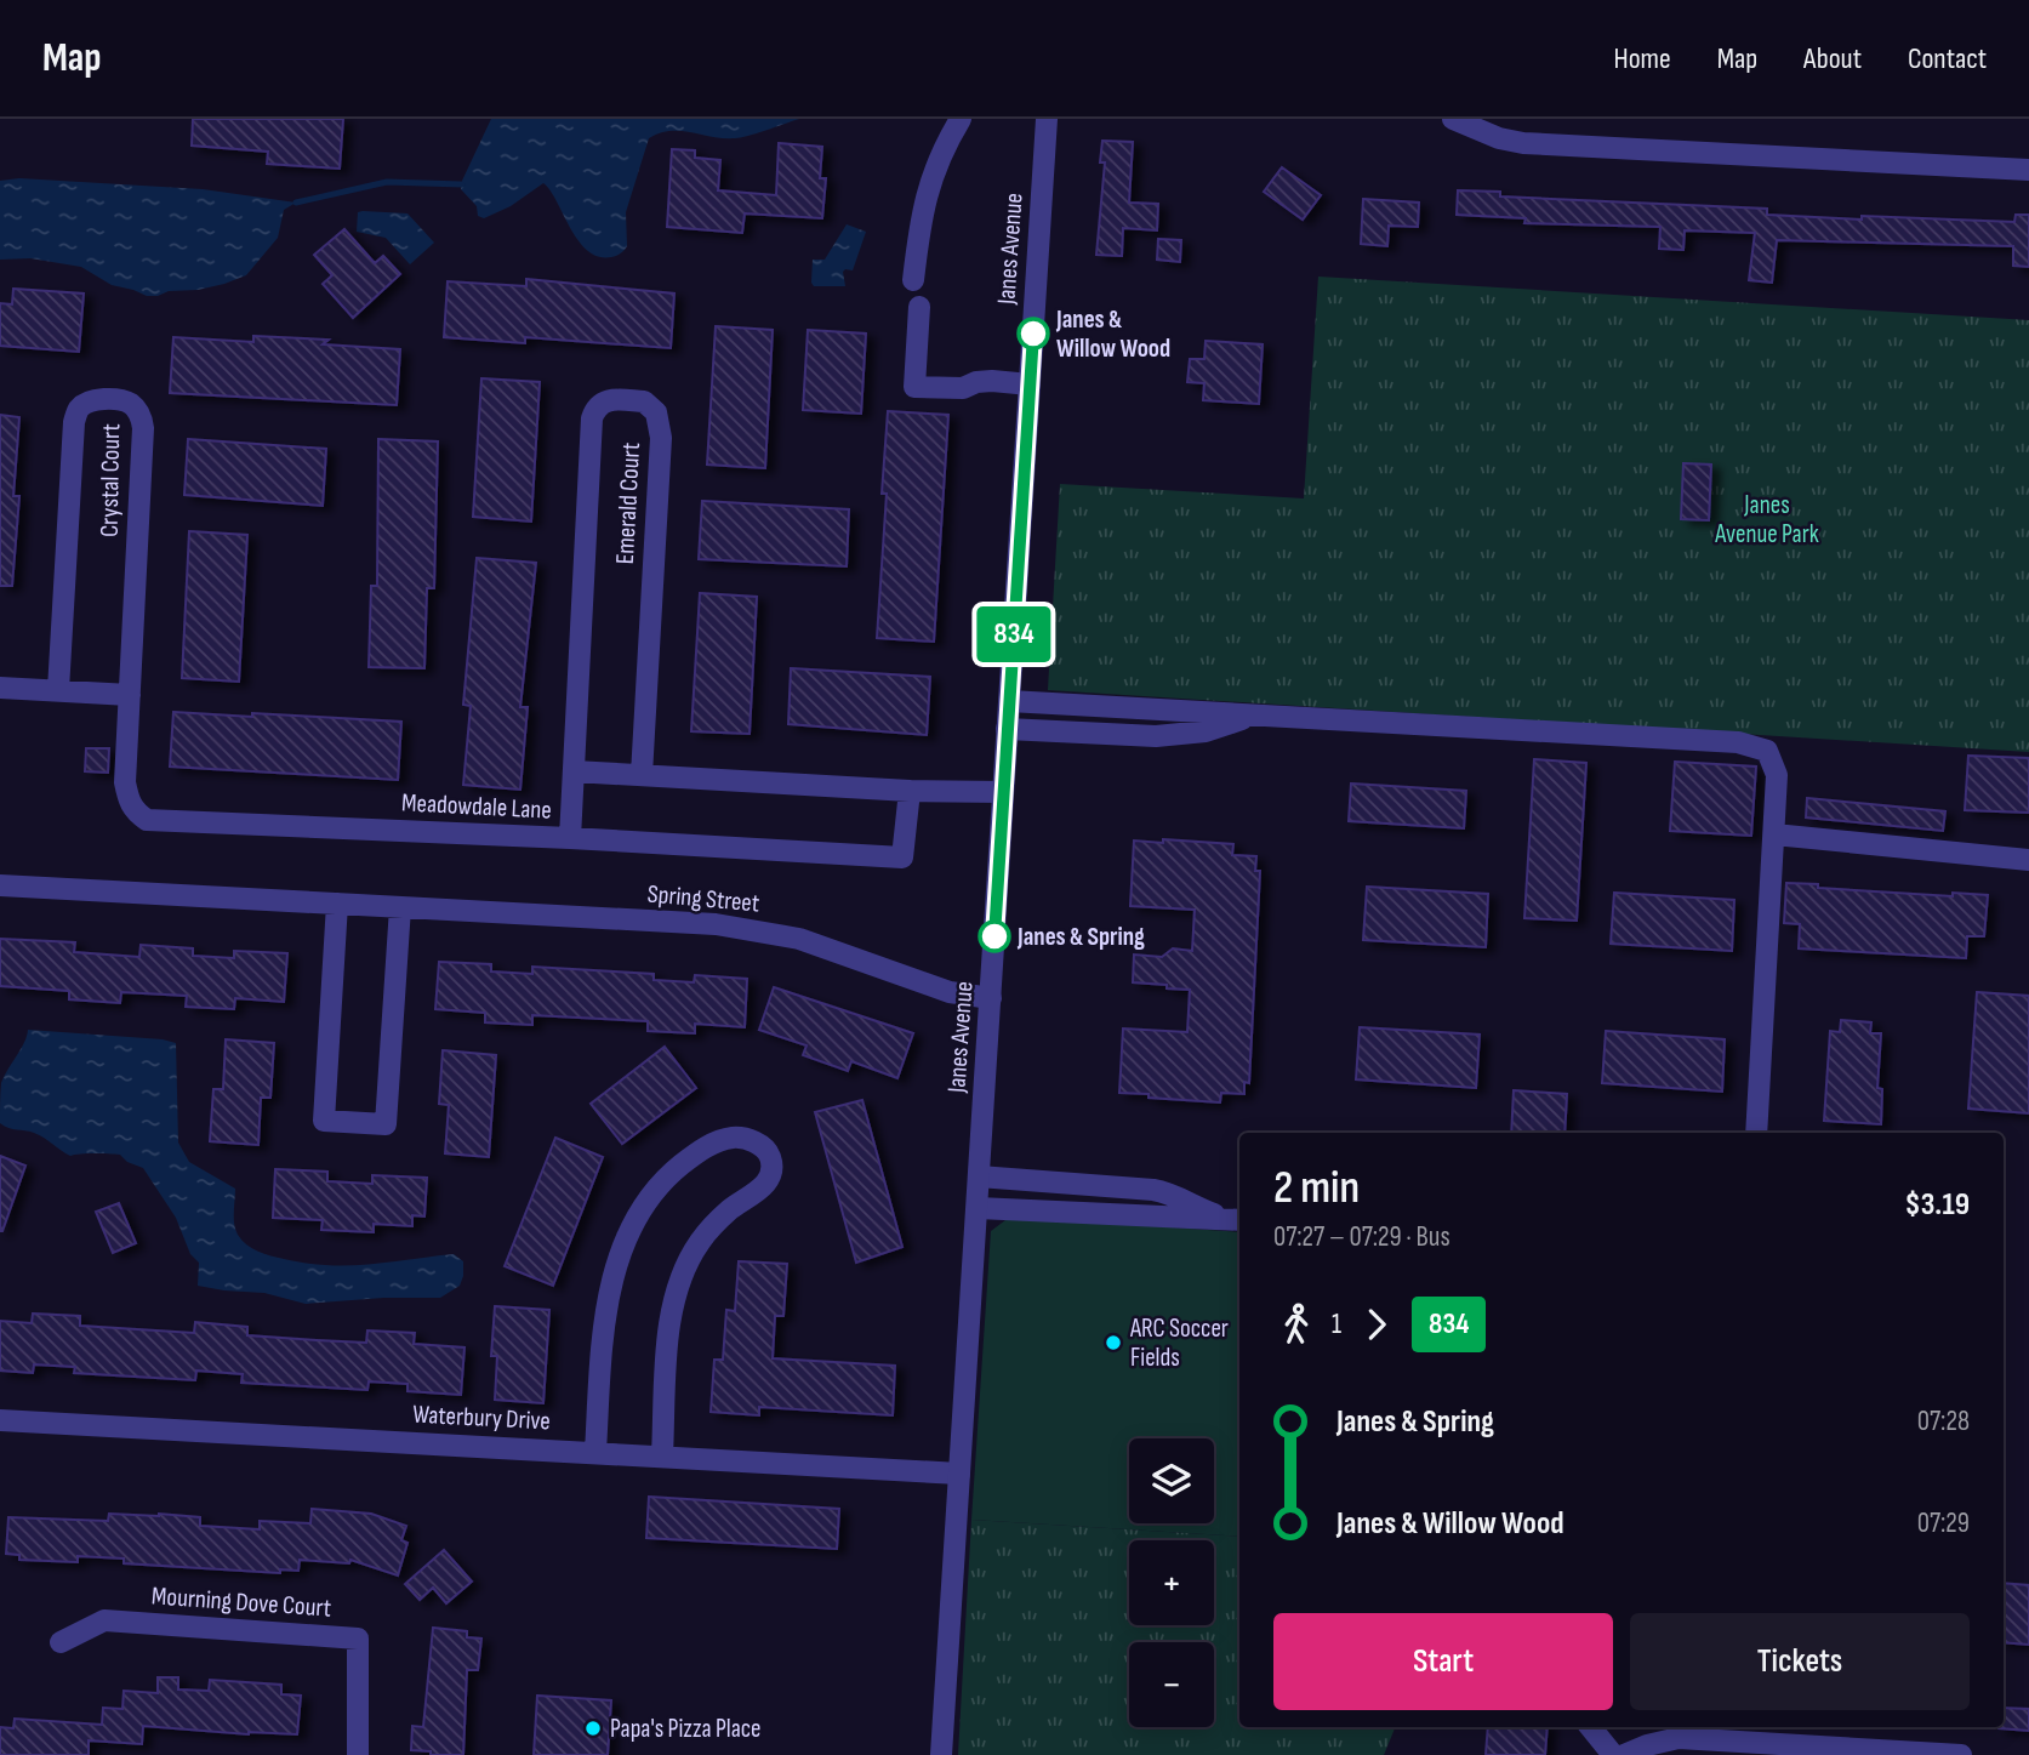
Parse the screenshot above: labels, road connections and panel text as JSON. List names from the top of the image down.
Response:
{
  "streets": {
    "street": [
      "Janes Avenue",
      "Crystal Court",
      "Emerald Court",
      "Meadowdale Lane",
      "Spring Street",
      "Waterbury Drive",
      "Mourning Dove Court"
    ]
  },
  "crossings": [
    ["Janes Avenue", "Meadowdale Lane"],
    ["Janes Avenue", "Spring Street"],
    ["Janes Avenue", "Waterbury Drive"],
    ["Crystal Court", "Meadowdale Lane"],
    ["Emerald Court", "Meadowdale Lane"]
  ],
  "parks": ["Janes Avenue Park"],
  "places": [
    "Janes & Willow Wood",
    "Janes & Spring",
    "ARC Soccer Fields",
    "Papa's Pizza Place"
  ],
  "lines": ["bus line 834"],
  "page": {
    "header": "Map",
    "nav": [
      "Home",
      "Map",
      "About",
      "Contact"
    ],
    "on_map": "834",
    "heading": ["2 min", "07:27 – 07:29 · Bus", "$3.19"],
    "legs": ["1", "834"],
    "list": [
      {
        "name": "Janes & Spring",
        "value": "07:28"
      },
      {
        "name": "Janes & Willow Wood",
        "value": "07:29"
      }
    ],
    "map_buttons": ["+", "−"],
    "buttons": ["Start", "Tickets"]
  }
}
